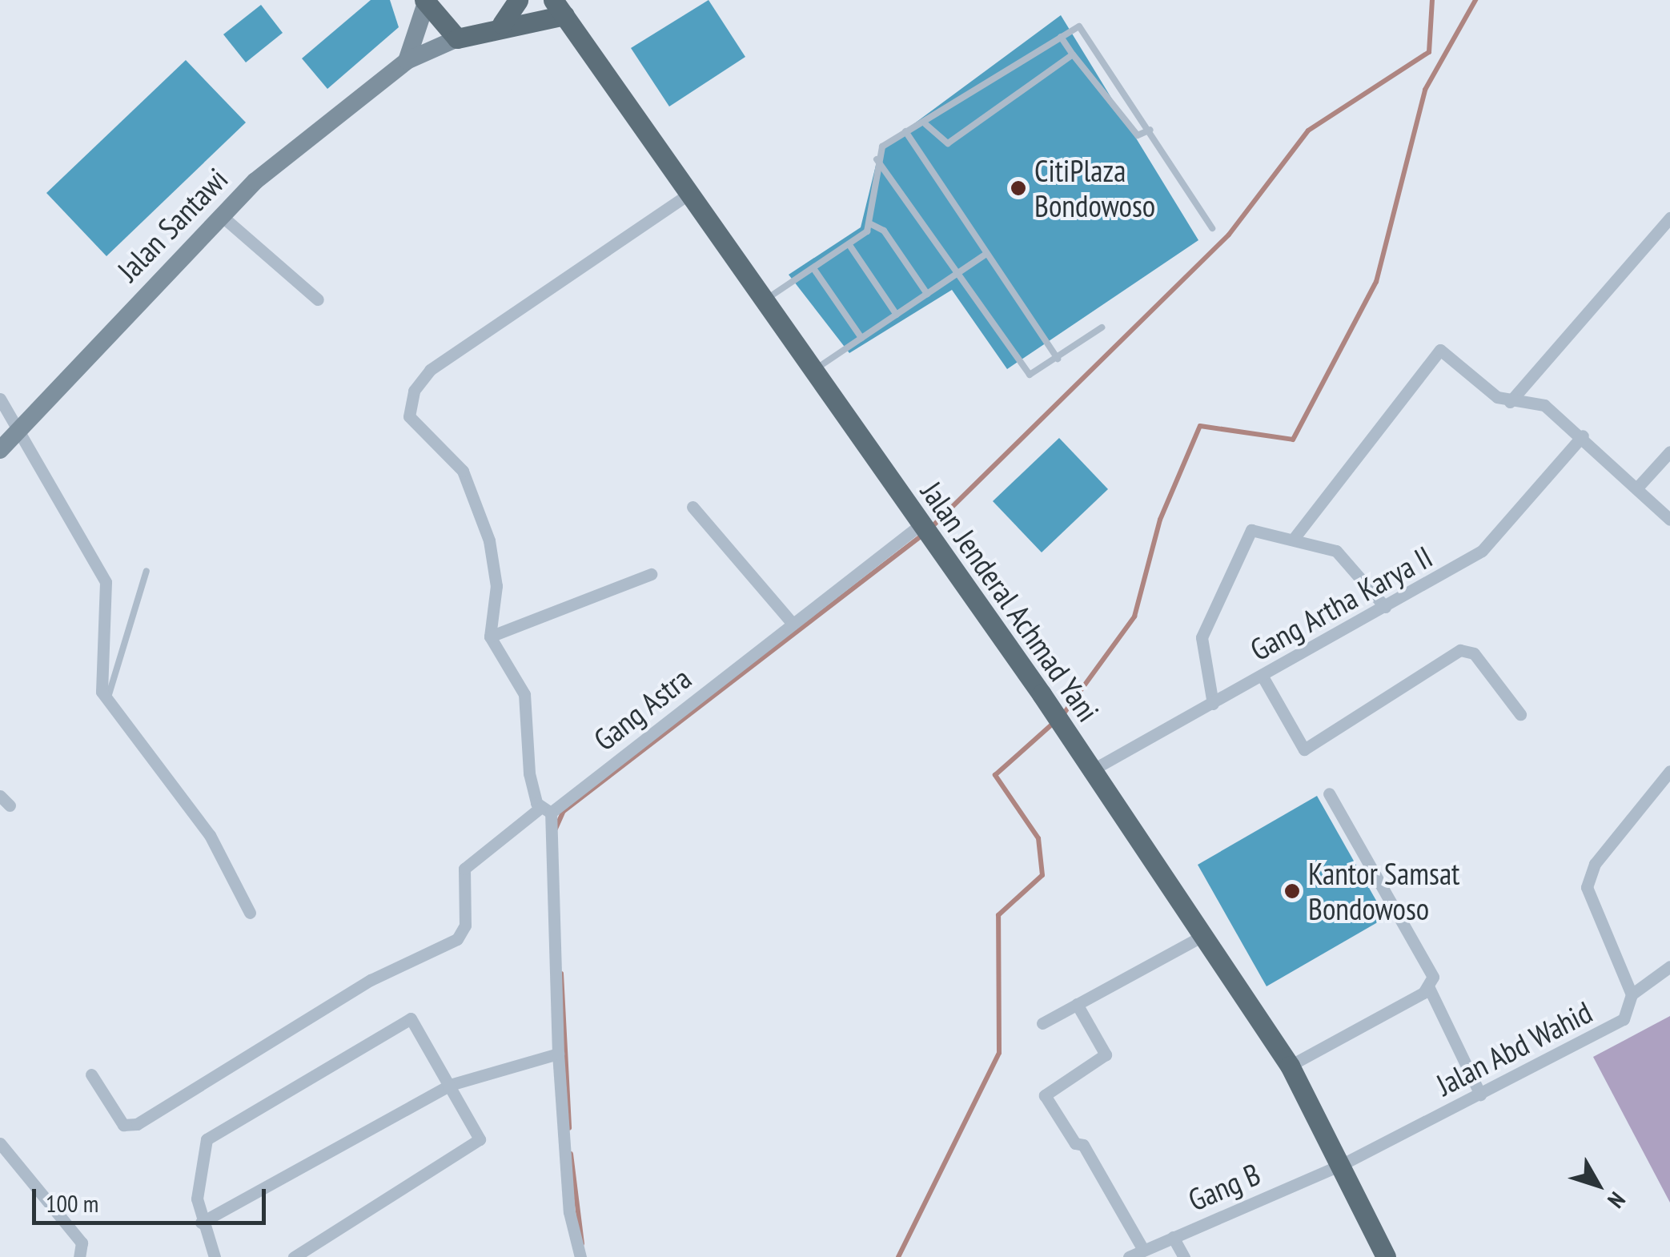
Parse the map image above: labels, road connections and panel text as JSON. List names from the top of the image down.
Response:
{
  "streets": {
    "main road": ["Jalan Santawi", "Jalan Jenderal Achmad Yani"],
    "street": [
      "Gang Artha Karya II",
      "Gang Astra",
      "Jalan Abd Wahid",
      "Gang B"
    ]
  },
  "crossings": [
    ["Jalan Jenderal Achmad Yani", "Gang Artha Karya II"],
    ["Jalan Jenderal Achmad Yani", "Gang Astra"],
    ["Jalan Jenderal Achmad Yani", "Jalan Abd Wahid"],
    ["Jalan Jenderal Achmad Yani", "Gang B"],
    ["Jalan Abd Wahid", "Gang B"]
  ],
  "places": ["CitiPlaza Bondowoso", "Kantor Samsat Bondowoso"],
  "scale_bar": "100 m",
  "north": "bottom right"
}
